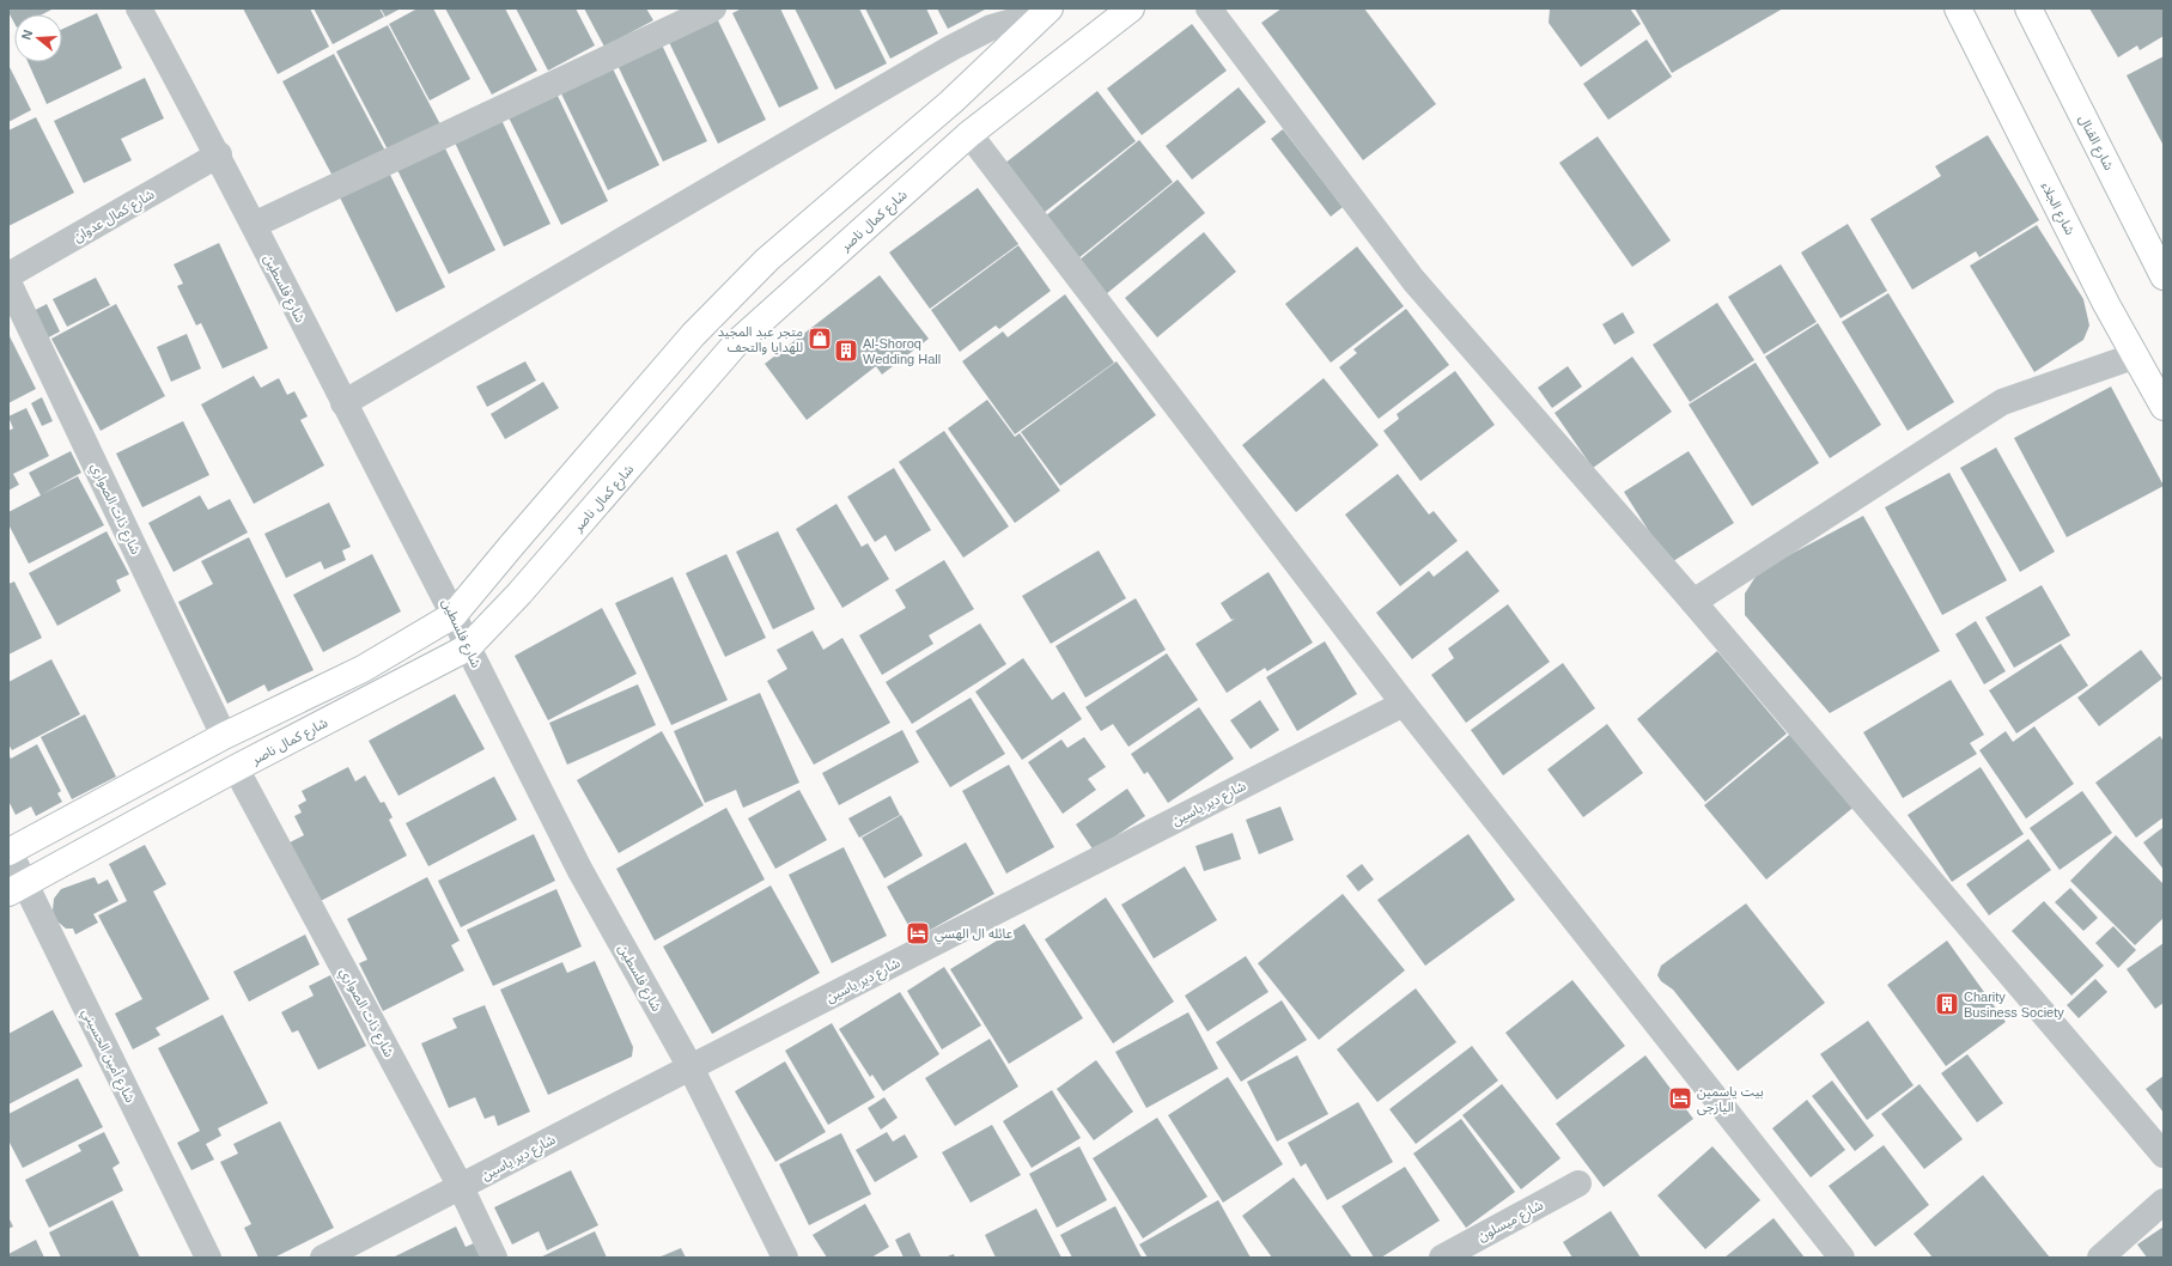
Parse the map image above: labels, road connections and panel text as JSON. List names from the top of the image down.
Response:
{
  "streets": {
    "main road": ["شارع القنال", "شارع الجلاء", "شارع كمال ناصر"],
    "street": [
      "شارع كمال عدوان",
      "شارع فلسطين",
      "شارع ذات الصواري",
      "شارع دير ياسين",
      "شارع أمين الحسيني",
      "شارع ميسلون"
    ]
  },
  "crossings": [
    ["شارع كمال عدوان", "شارع فلسطين"],
    ["شارع كمال ناصر", "شارع فلسطين"],
    ["شارع كمال ناصر", "شارع ذات الصواري"],
    ["شارع كمال ناصر", "شارع أمين الحسيني"],
    ["شارع فلسطين", "شارع دير ياسين"],
    ["شارع ذات الصواري", "شارع دير ياسين"]
  ],
  "places": {
    "shop": ["متجر عبد المجيد للهدايا والتحف"],
    "building": ["Al-Shoroq Wedding Hall", "Charity Business Society"],
    "hotel": ["عائله ال الهسي", "بيت ياسمين اليازجى"]
  },
  "north": "left"
}
